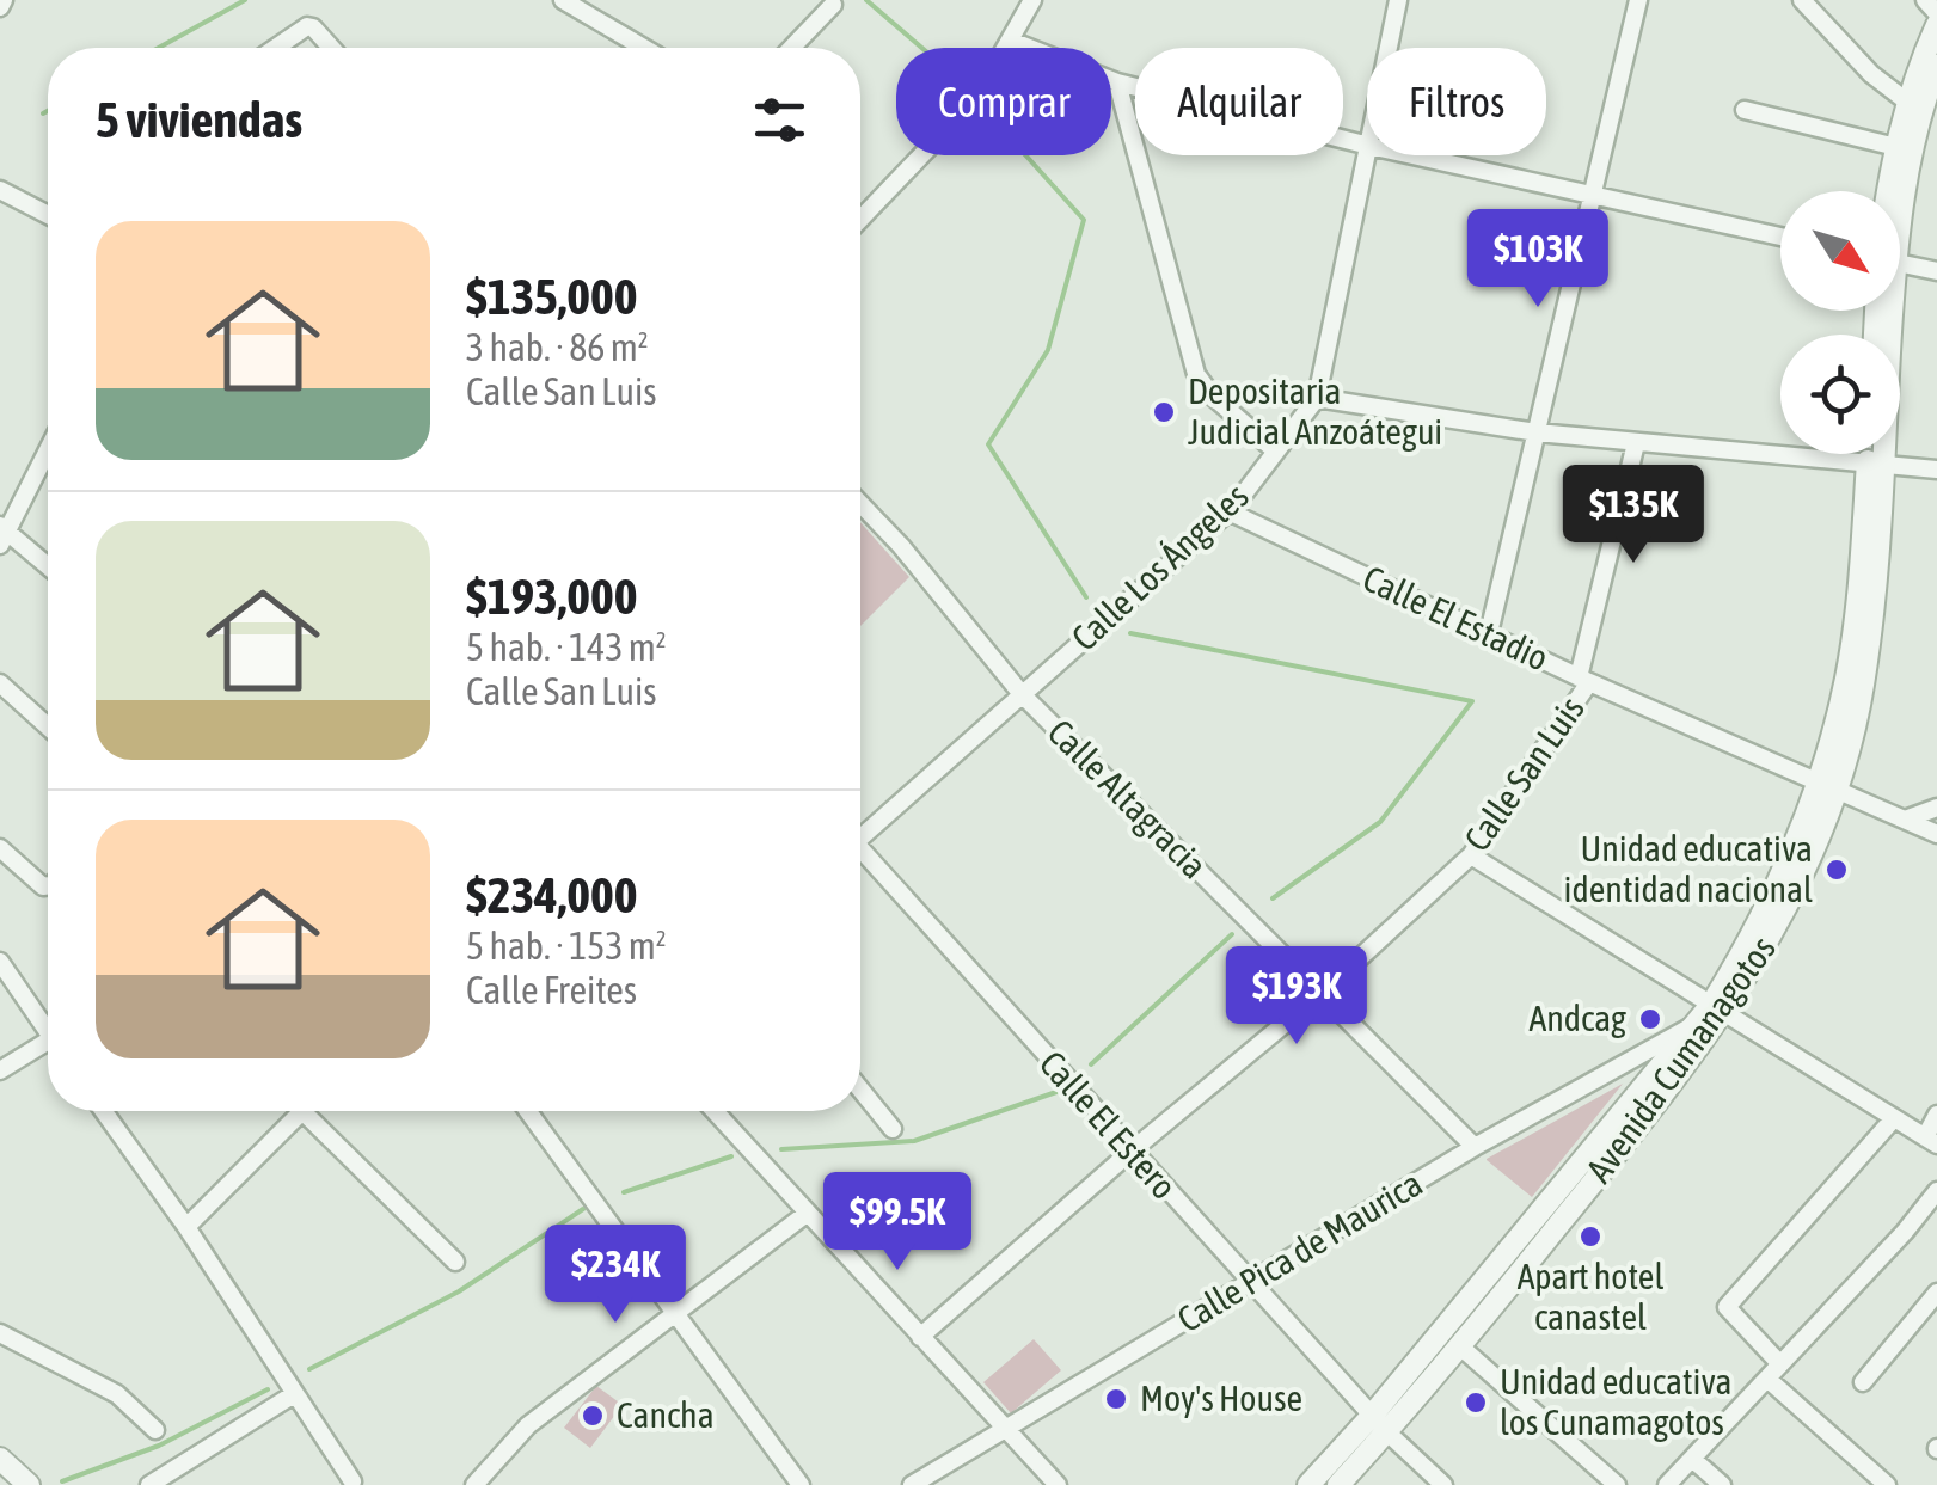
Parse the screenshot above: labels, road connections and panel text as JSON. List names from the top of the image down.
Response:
{
  "streets": {
    "street": [
      "Calle Los Ángeles",
      "Calle El Estadio",
      "Calle San Luis",
      "Calle Altagracia",
      "Avenida Cumanagotos",
      "Calle El Estero",
      "Calle Pica de Maurica"
    ]
  },
  "crossings": [
    ["Calle Los Ángeles", "Calle El Estadio"],
    ["Calle Los Ángeles", "Calle Altagracia"],
    ["Calle El Estadio", "Calle San Luis"],
    ["Calle El Estadio", "Avenida Cumanagotos"],
    ["Calle San Luis", "Calle Altagracia"],
    ["Calle San Luis", "Calle El Estero"],
    ["Calle Altagracia", "Calle Pica de Maurica"],
    ["Avenida Cumanagotos", "Calle El Estero"],
    ["Avenida Cumanagotos", "Calle Pica de Maurica"],
    ["Calle El Estero", "Calle Pica de Maurica"]
  ],
  "places": [
    "Depositaria Judicial Anzoátegui",
    "Unidad educativa identidad nacional",
    "Andcag",
    "Apart hotel canastel",
    "Moy's House",
    "Unidad educativa los Cunamagotos",
    "Cancha"
  ],
  "north": "bottom right",
  "page": {
    "chip": ["Comprar", "Alquilar", "Filtros"],
    "heading": "5 viviendas",
    "list": [
      {
        "name": "$135,000",
        "note": "3 hab. · 86 m² · Calle San Luis"
      },
      {
        "name": "$193,000",
        "note": "5 hab. · 143 m² · Calle San Luis"
      },
      {
        "name": "$234,000",
        "note": "5 hab. · 153 m² · Calle Freites"
      }
    ],
    "price": [
      "$103K",
      "$135K",
      "$193K",
      "$99.5K",
      "$234K"
    ]
  }
}
